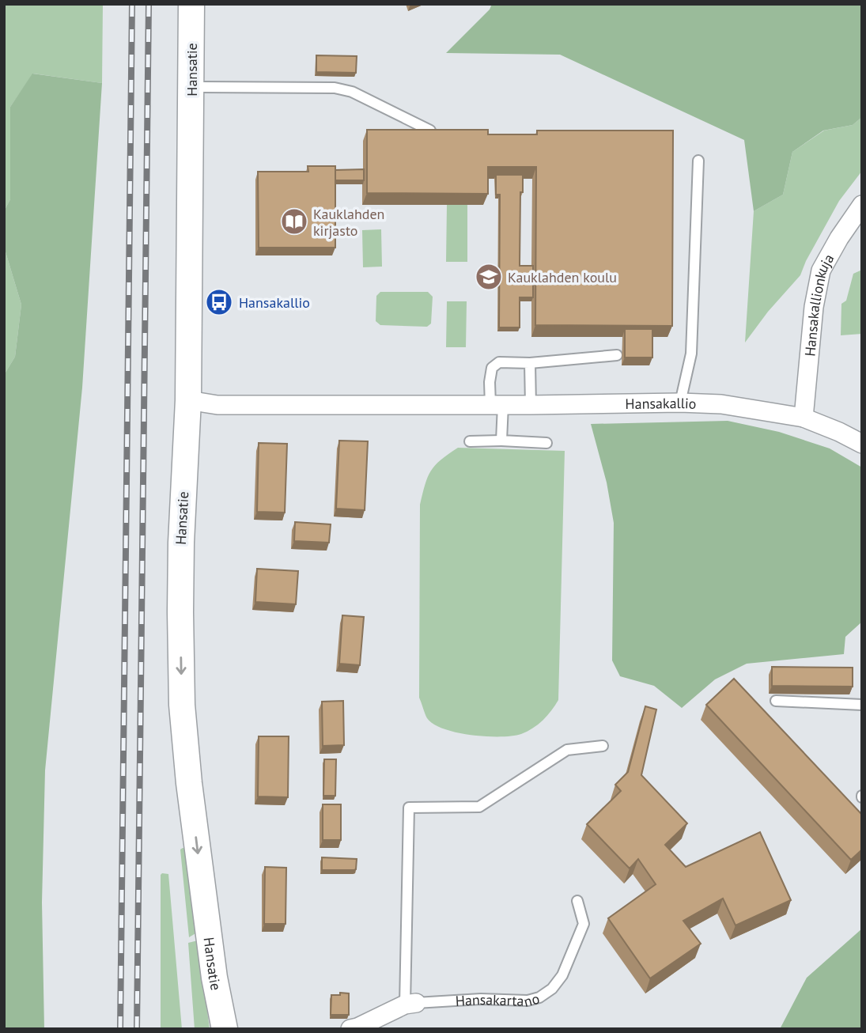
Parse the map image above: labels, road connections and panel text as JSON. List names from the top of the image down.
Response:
{
  "streets": {
    "main road": ["Hansatie"],
    "street": ["Hansakallionkuja", "Hansakallio", "Hansakartano"]
  },
  "crossings": [
    ["Hansatie", "Hansakallio"],
    ["Hansakallionkuja", "Hansakallio"]
  ],
  "one_way": ["Hansatie"],
  "places": {
    "library": ["Kauklahden kirjasto"],
    "school or university": ["Kauklahden koulu"],
    "bus stop": ["Hansakallio"]
  }
}
